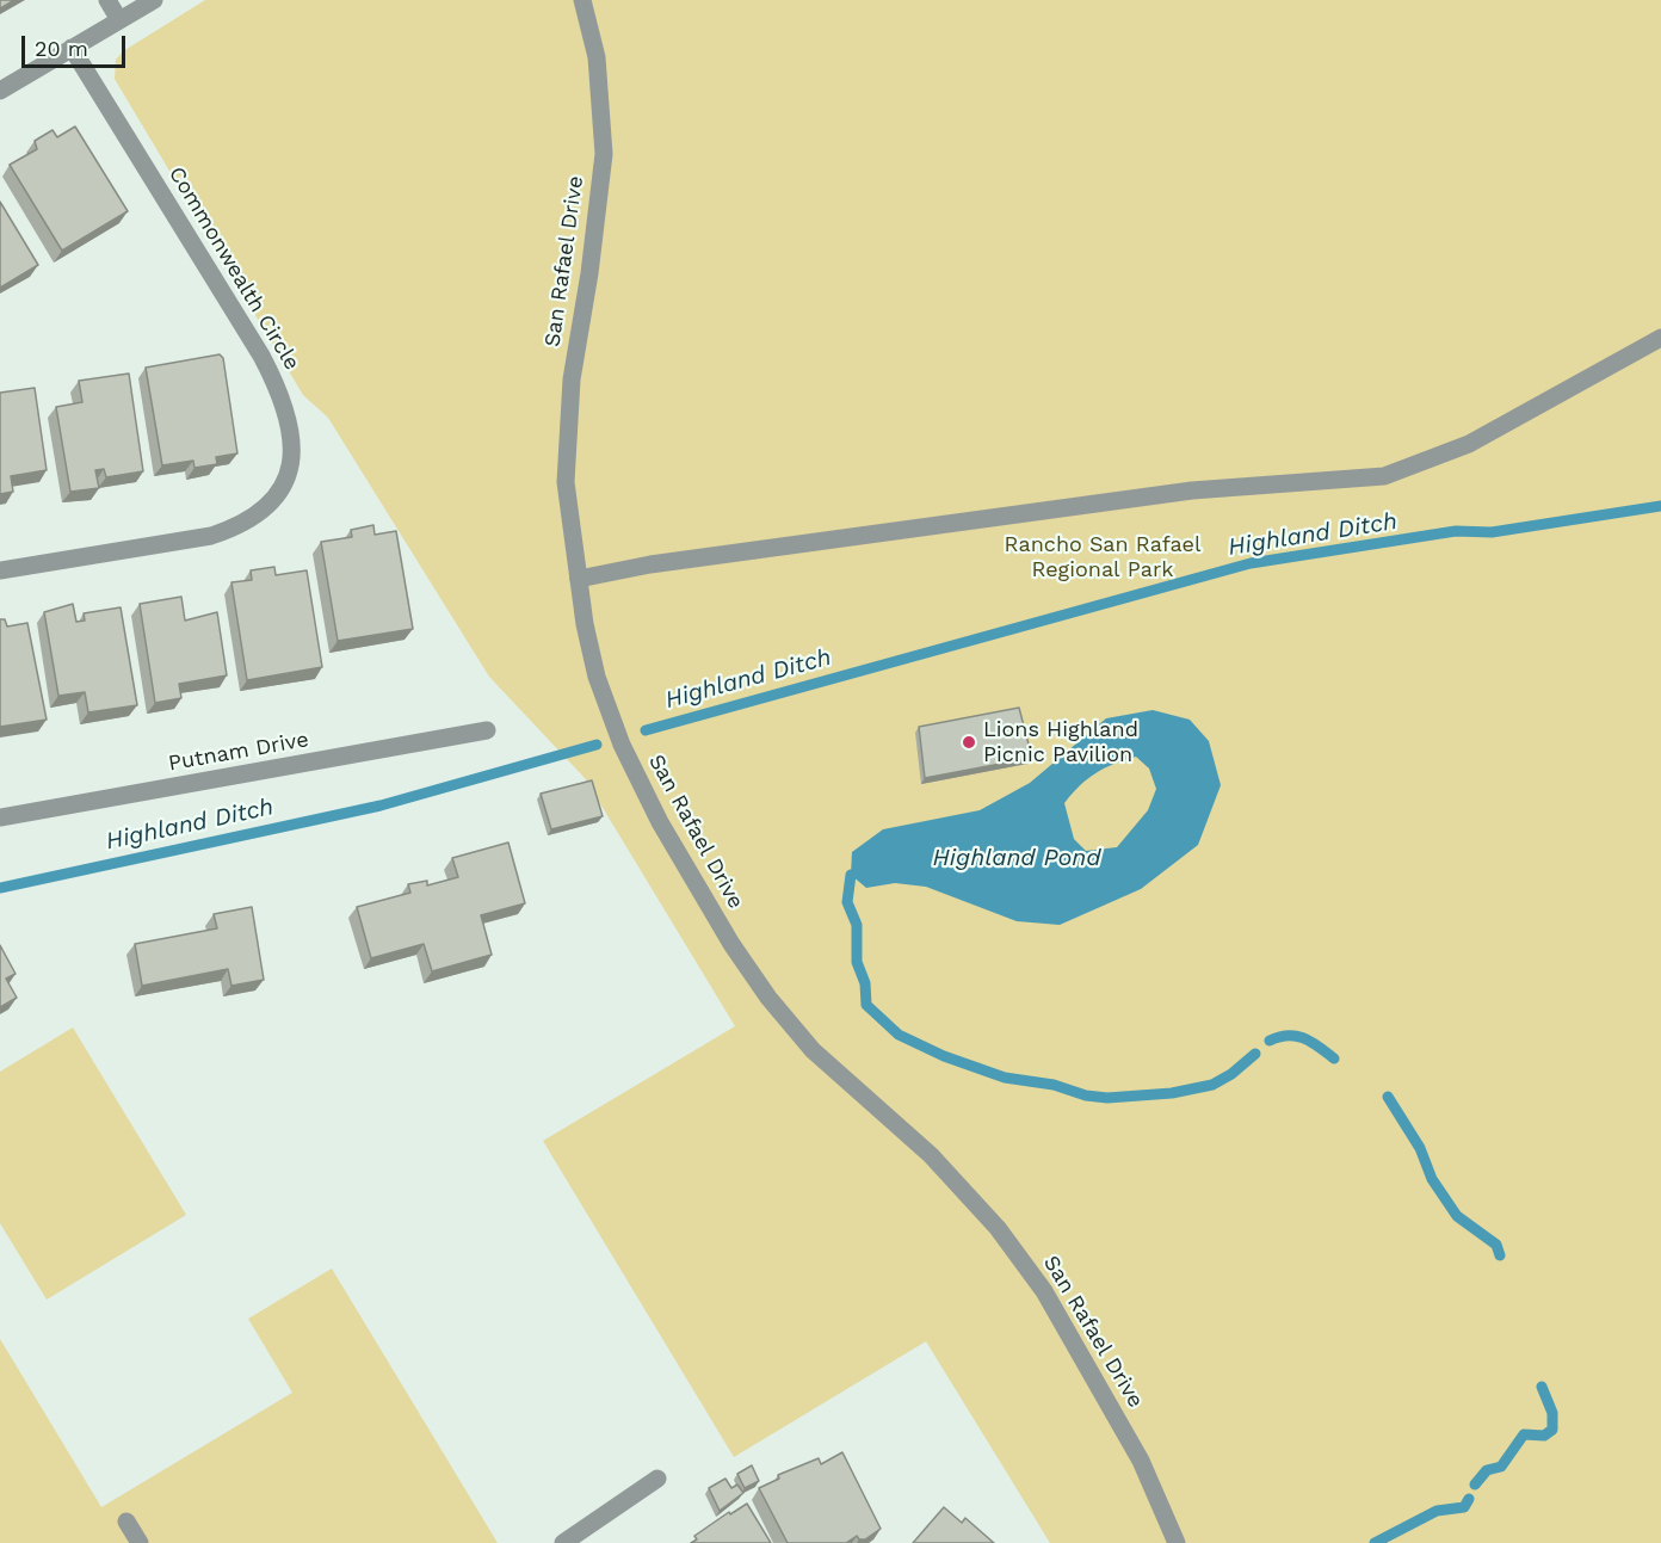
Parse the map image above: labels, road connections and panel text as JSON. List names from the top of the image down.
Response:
{
  "streets": {
    "street": ["San Rafael Drive", "Commonwealth Circle", "Putnam Drive"]
  },
  "water": ["Highland Ditch", "Highland Pond"],
  "parks": ["Rancho San Rafael Regional Park"],
  "places": ["Lions Highland Picnic Pavilion"],
  "scale_bar": "20 m"
}
